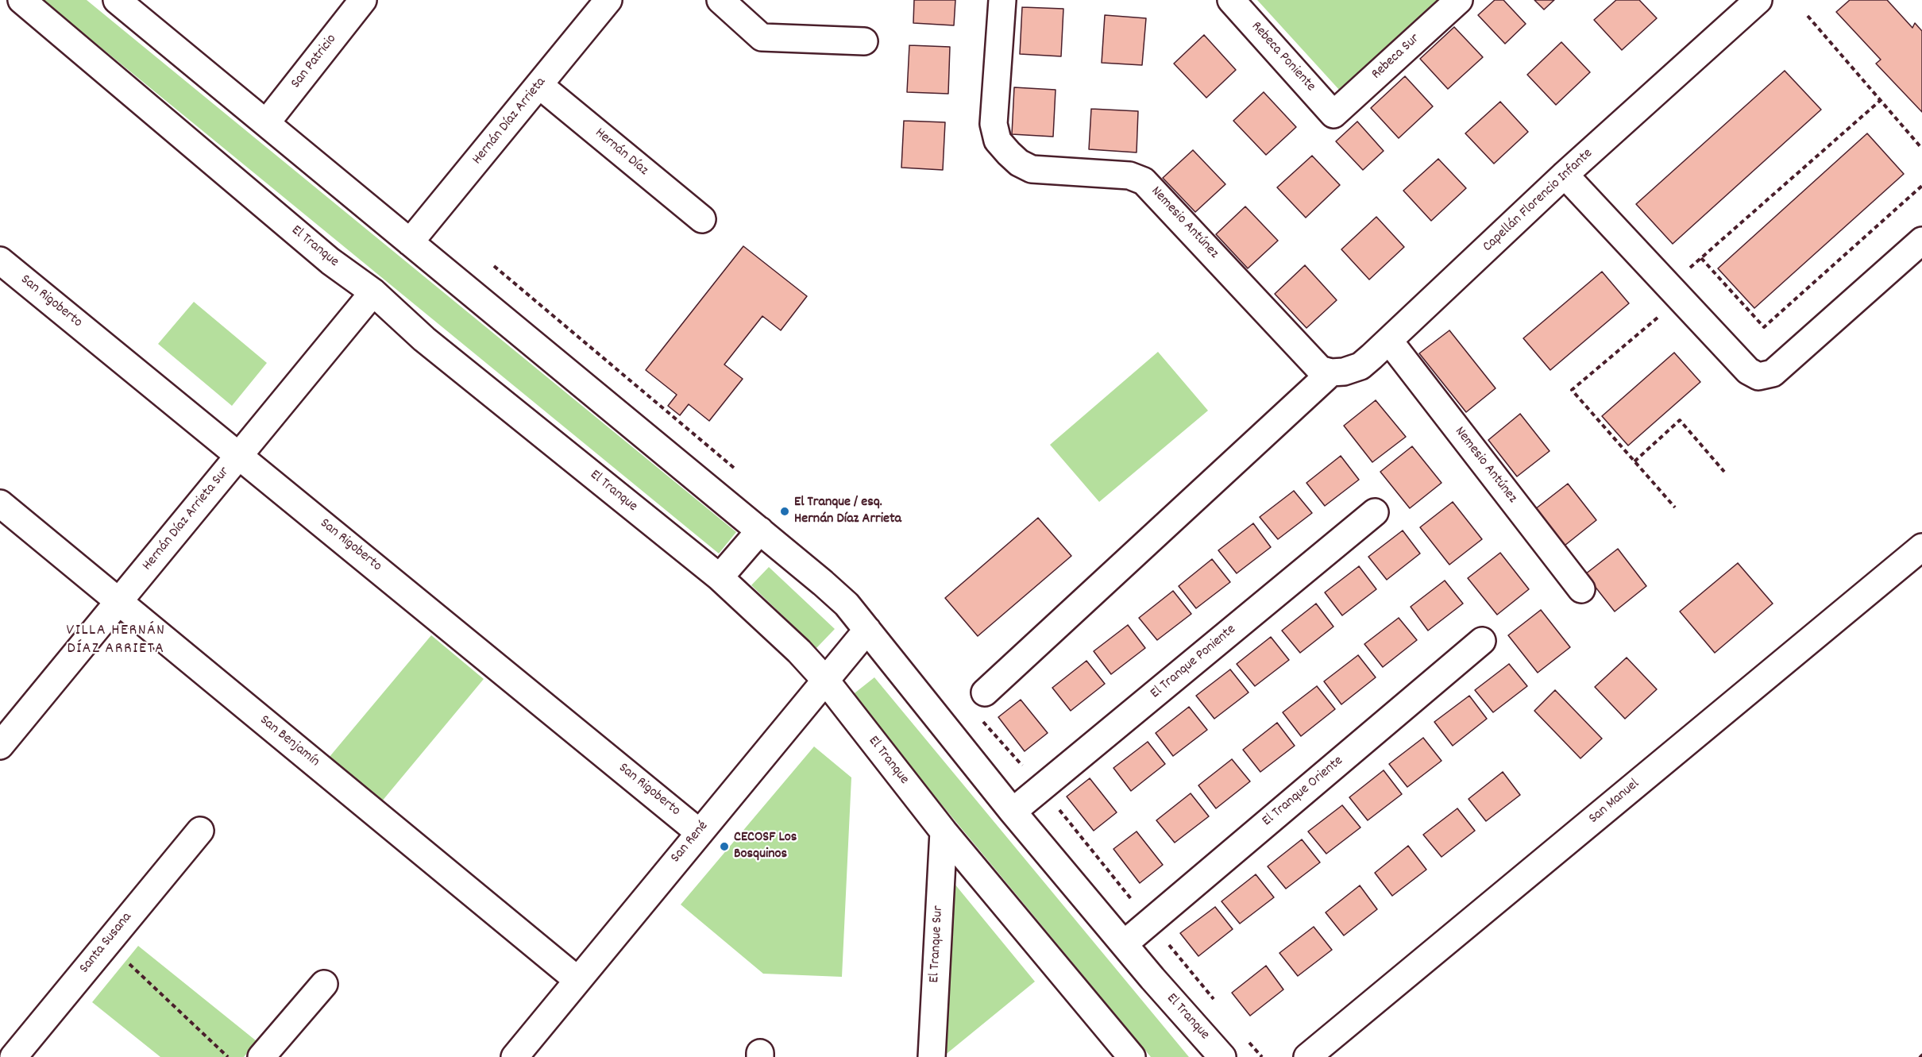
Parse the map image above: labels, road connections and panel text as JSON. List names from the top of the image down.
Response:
{
  "streets": {
    "street": [
      "Rebeca Poniente",
      "Rebeca Sur",
      "San Patricio",
      "Hernán Díaz Arrieta",
      "Hernán Díaz",
      "Capellán Florencio Infante",
      "Nemesio Antúnez",
      "El Tranque",
      "San Rigoberto",
      "Hernán Díaz Arrieta Sur",
      "El Tranque Poniente",
      "San Benjamín",
      "El Tranque Oriente",
      "San Manuel",
      "San René",
      "Santa Susana",
      "El Tranque Sur"
    ]
  },
  "crossings": [
    ["Rebeca Poniente", "Rebeca Sur"],
    ["San Patricio", "El Tranque"],
    ["Hernán Díaz Arrieta", "Hernán Díaz"],
    ["Hernán Díaz Arrieta", "El Tranque"],
    ["Capellán Florencio Infante", "Nemesio Antúnez"],
    ["El Tranque", "Hernán Díaz Arrieta Sur"],
    ["El Tranque", "El Tranque Poniente"],
    ["El Tranque", "El Tranque Oriente"],
    ["El Tranque", "San René"],
    ["El Tranque", "El Tranque Sur"],
    ["San Rigoberto", "Hernán Díaz Arrieta Sur"],
    ["San Rigoberto", "San René"],
    ["Hernán Díaz Arrieta Sur", "San Benjamín"],
    ["San Benjamín", "San René"]
  ],
  "districts": ["VILLA HERNÁN DÍAZ ARRIETA"],
  "places": ["El Tranque / esq. Hernán Díaz Arrieta", "CECOSF Los Bosquinos"]
}
